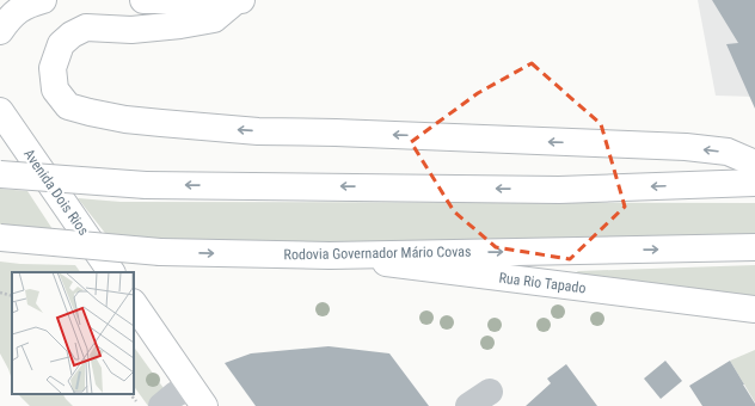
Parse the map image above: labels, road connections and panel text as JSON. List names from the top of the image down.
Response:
{
  "streets": {
    "main road": ["Avenida Dois Rios", "Rodovia Governador Mário Covas", "Rua Rio Tapado"]
  },
  "crossings": [
    ["Rodovia Governador Mário Covas", "Rua Rio Tapado"]
  ]
}
